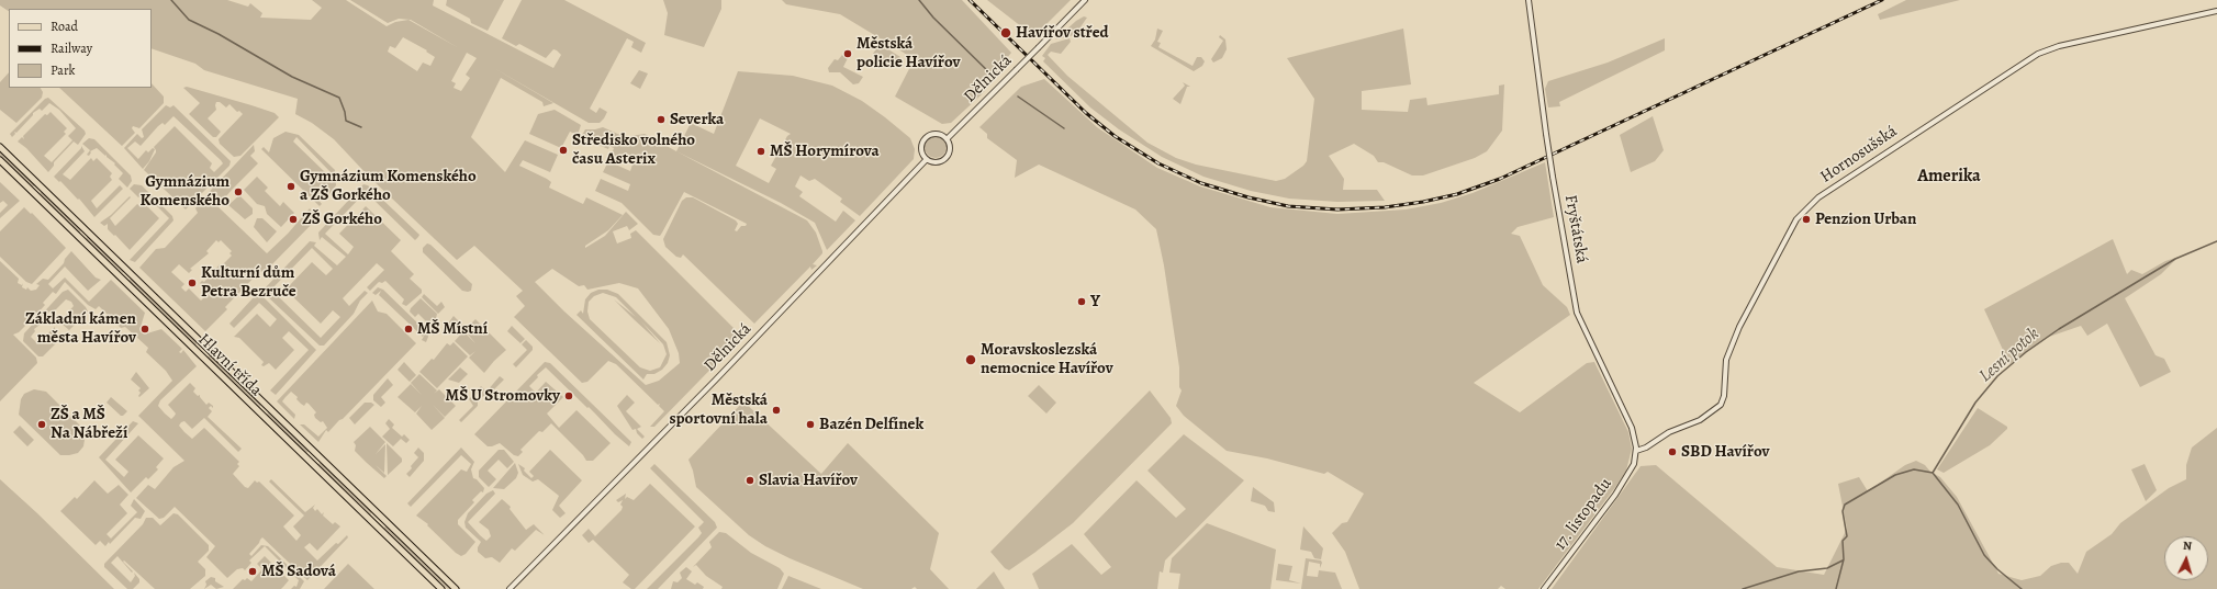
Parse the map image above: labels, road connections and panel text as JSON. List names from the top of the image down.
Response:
{
  "streets": {
    "main road": ["Hlavní třída"],
    "street": [
      "Dělnická",
      "Hornosušská",
      "Fryštátská",
      "17. listopadu"
    ]
  },
  "crossings": [
    ["Hornosušská", "Fryštátská"],
    ["Hornosušská", "17. listopadu"],
    ["Fryštátská", "17. listopadu"]
  ],
  "districts": ["Amerika"],
  "water": ["Lesní potok"],
  "places": [
    "Havířov střed",
    "Městská policie Havířov",
    "Severka",
    "Středisko volného času Asterix",
    "MŠ Horymírova",
    "Gymnázium Komenského a ZŠ Gorkého",
    "Gymnázium Komenského",
    "ZŠ Gorkého",
    "Penzion Urban",
    "Kulturní dům Petra Bezruče",
    "Y",
    "Základní kámen města Havířov",
    "MŠ Místní",
    "Moravskoslezská nemocnice Havířov",
    "MŠ U Stromovky",
    "Městská sportovní hala",
    "ZŠ a MŠ Na Nábřeží",
    "Bazén Delfínek",
    "SBD Havířov",
    "Slavia Havířov",
    "MŠ Sadová"
  ],
  "legend": ["Road", "Railway", "Park"],
  "north": "top"
}
